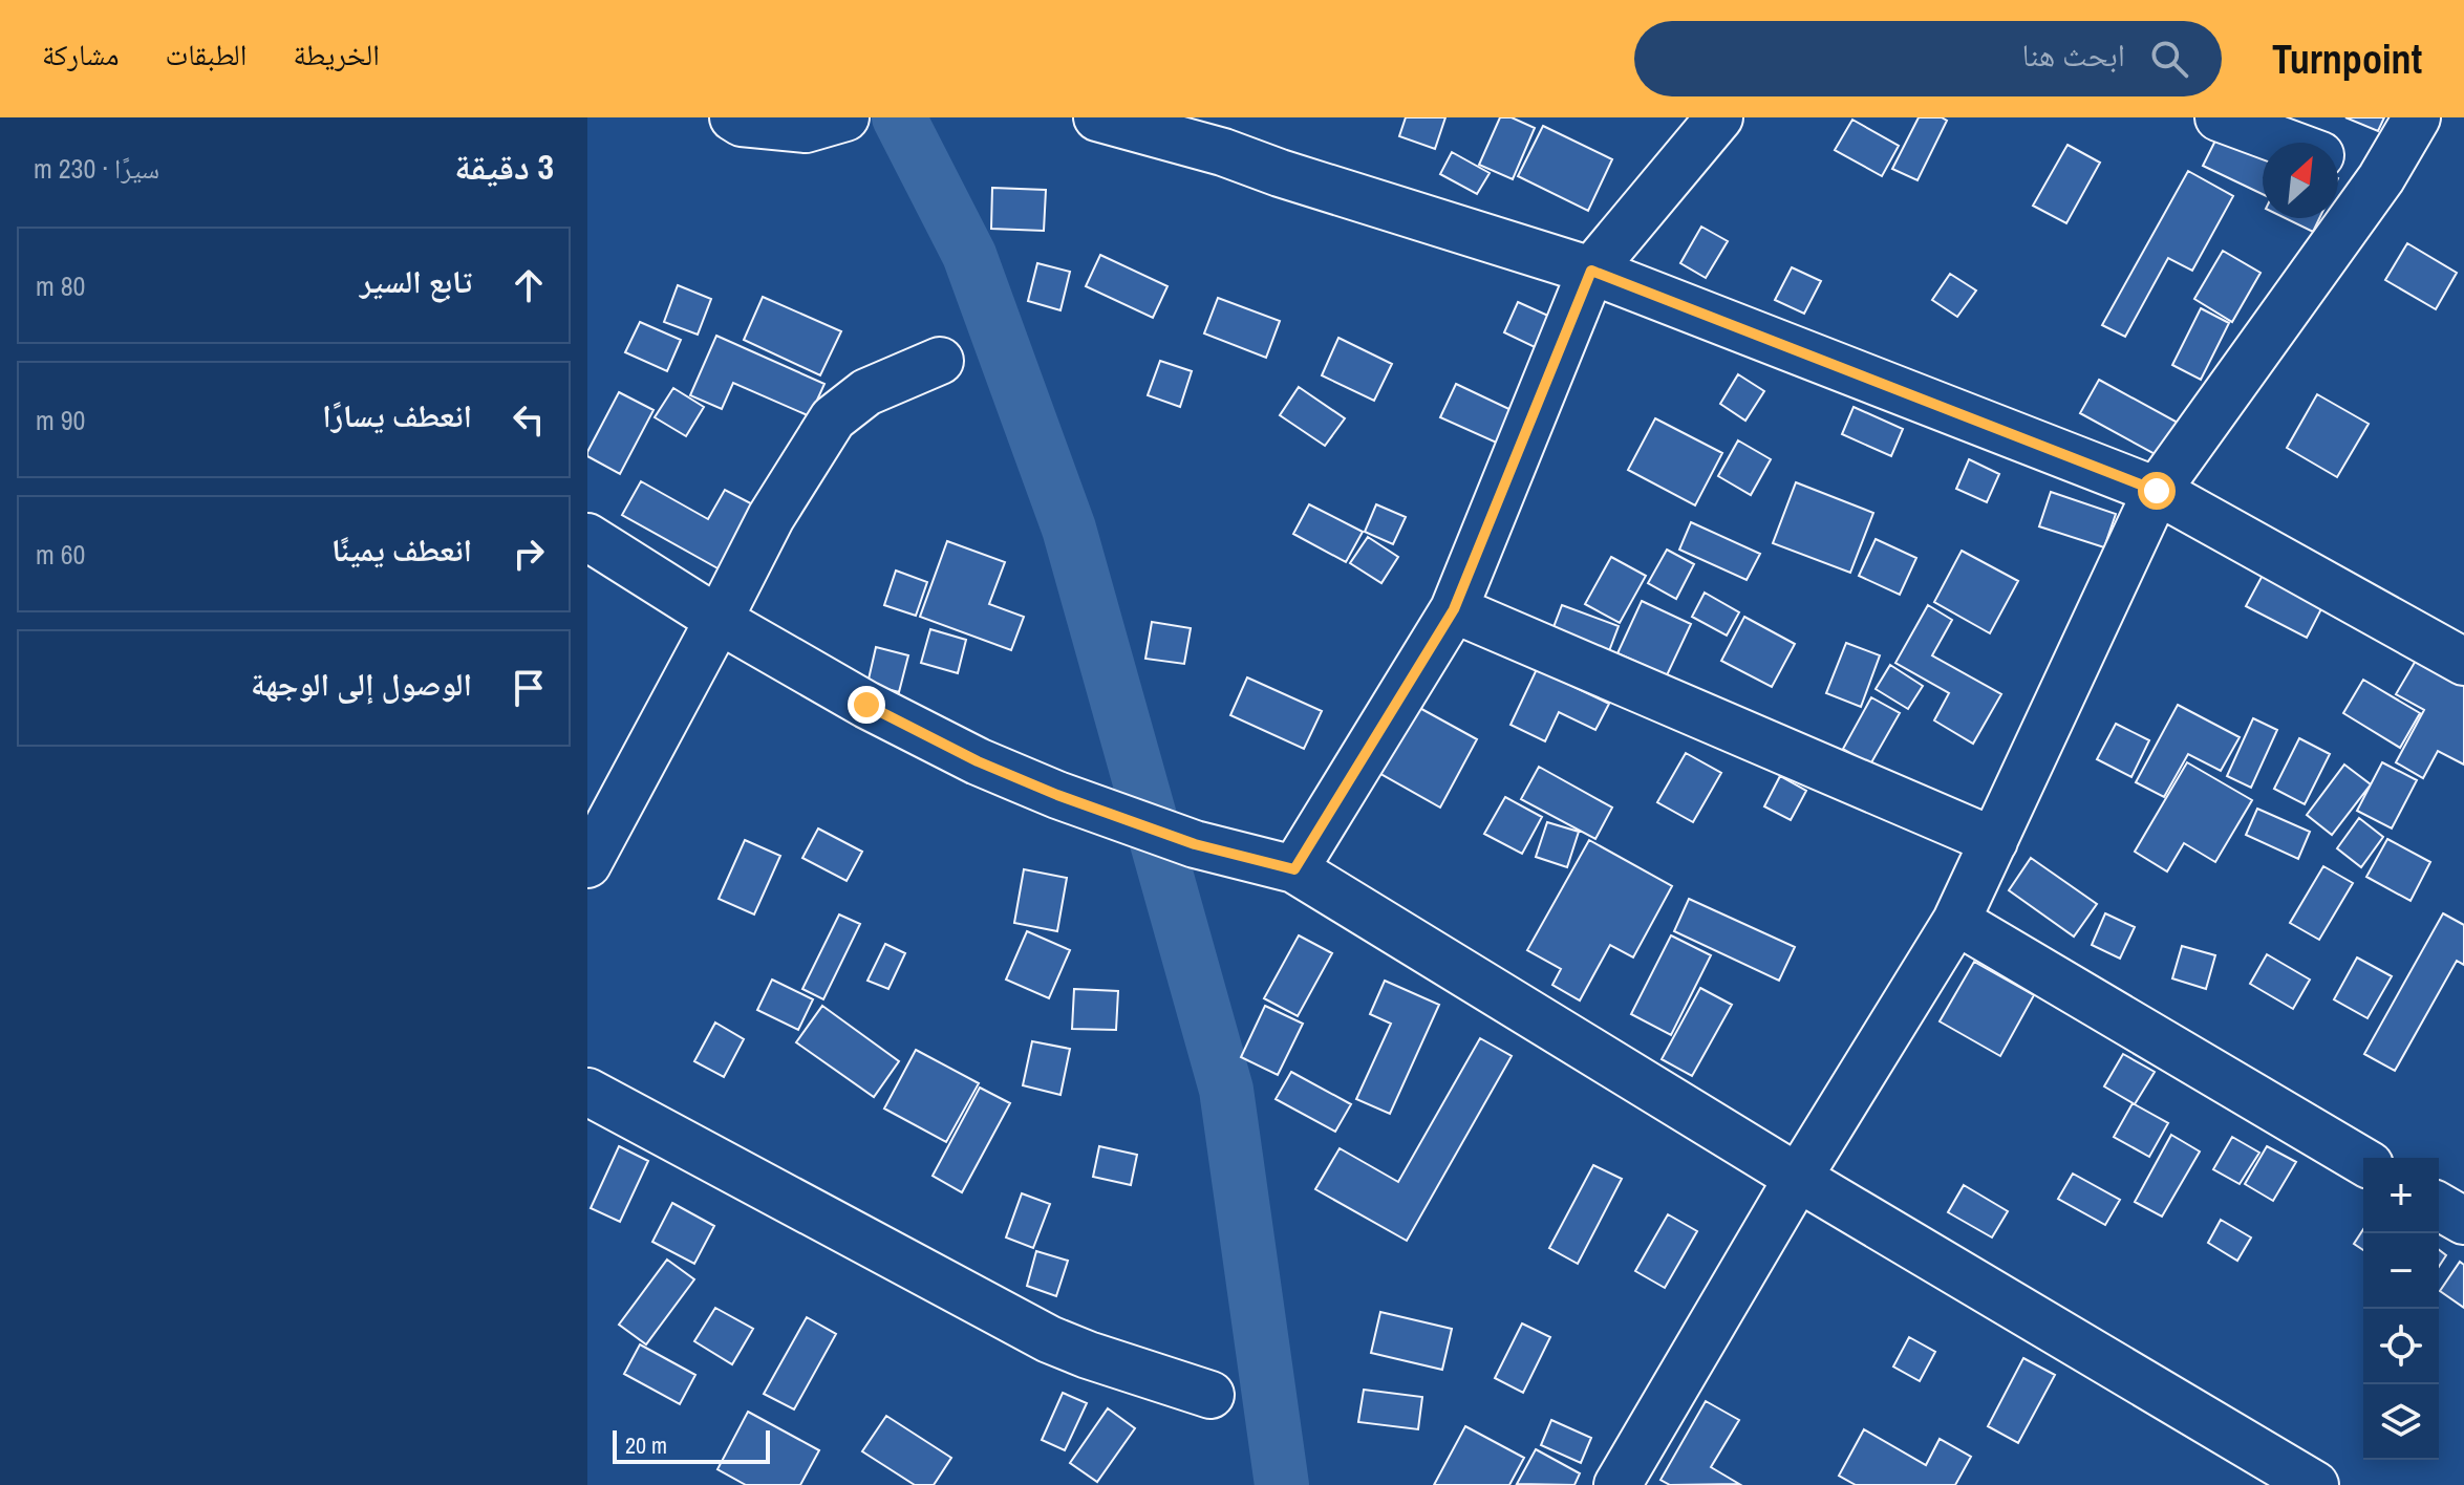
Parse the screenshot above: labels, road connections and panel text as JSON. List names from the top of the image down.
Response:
{
  "scale_bar": "20 m",
  "north": "top right",
  "page": {
    "header": "Turnpoint",
    "search": "ابحث هنا",
    "nav": ["الخريطة", "الطبقات", "مشاركة"],
    "heading": ["3 دقيقة", "سيرًا · 230 m"],
    "list": [
      ["تابع السير", "80 m"],
      ["انعطف يسارًا", "90 m"],
      ["انعطف يمينًا", "60 m"],
      "الوصول إلى الوجهة"
    ],
    "map_buttons": ["+", "−"],
    "scale": "20 m"
  }
}
